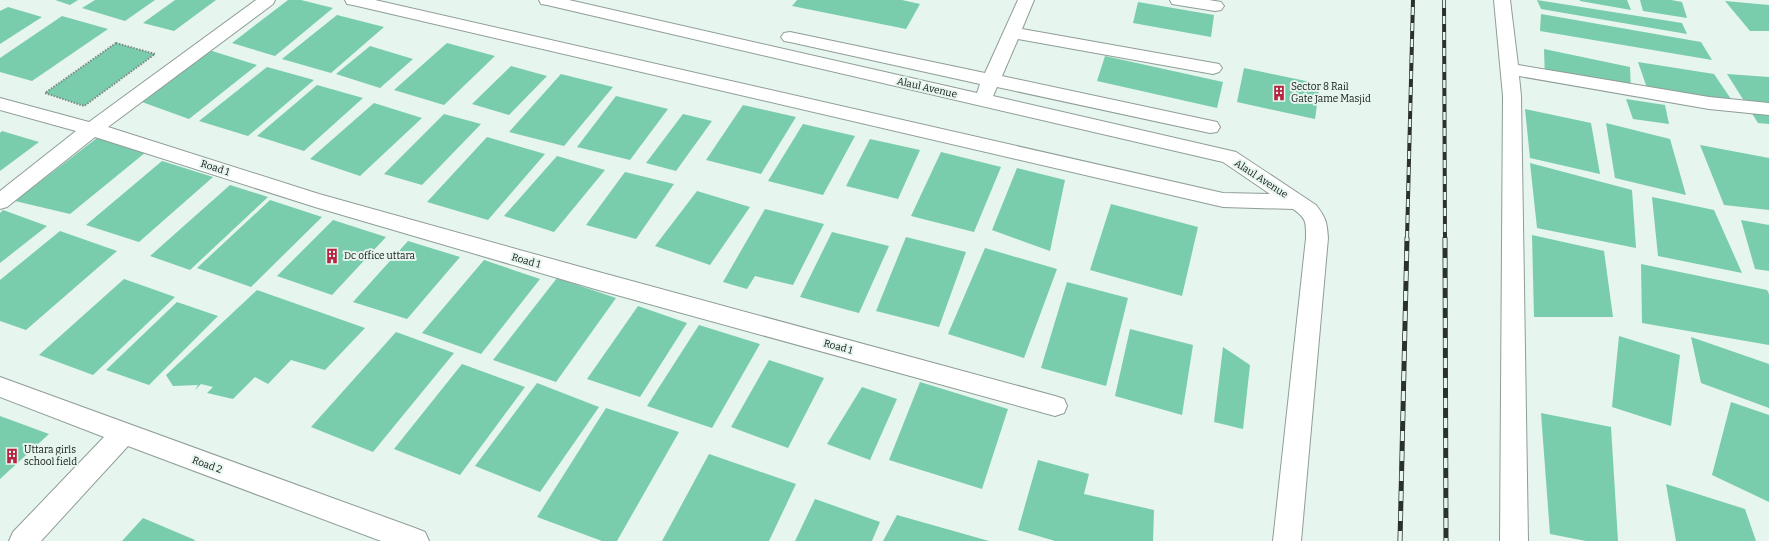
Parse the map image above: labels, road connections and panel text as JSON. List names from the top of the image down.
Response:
{
  "streets": {
    "street": ["Alaul Avenue", "Road 1", "Road 2"]
  },
  "places": {
    "building": ["Sector 8 Rail Gate Jame Masjid", "Dc office uttara", "Uttara girls school field"]
  }
}
